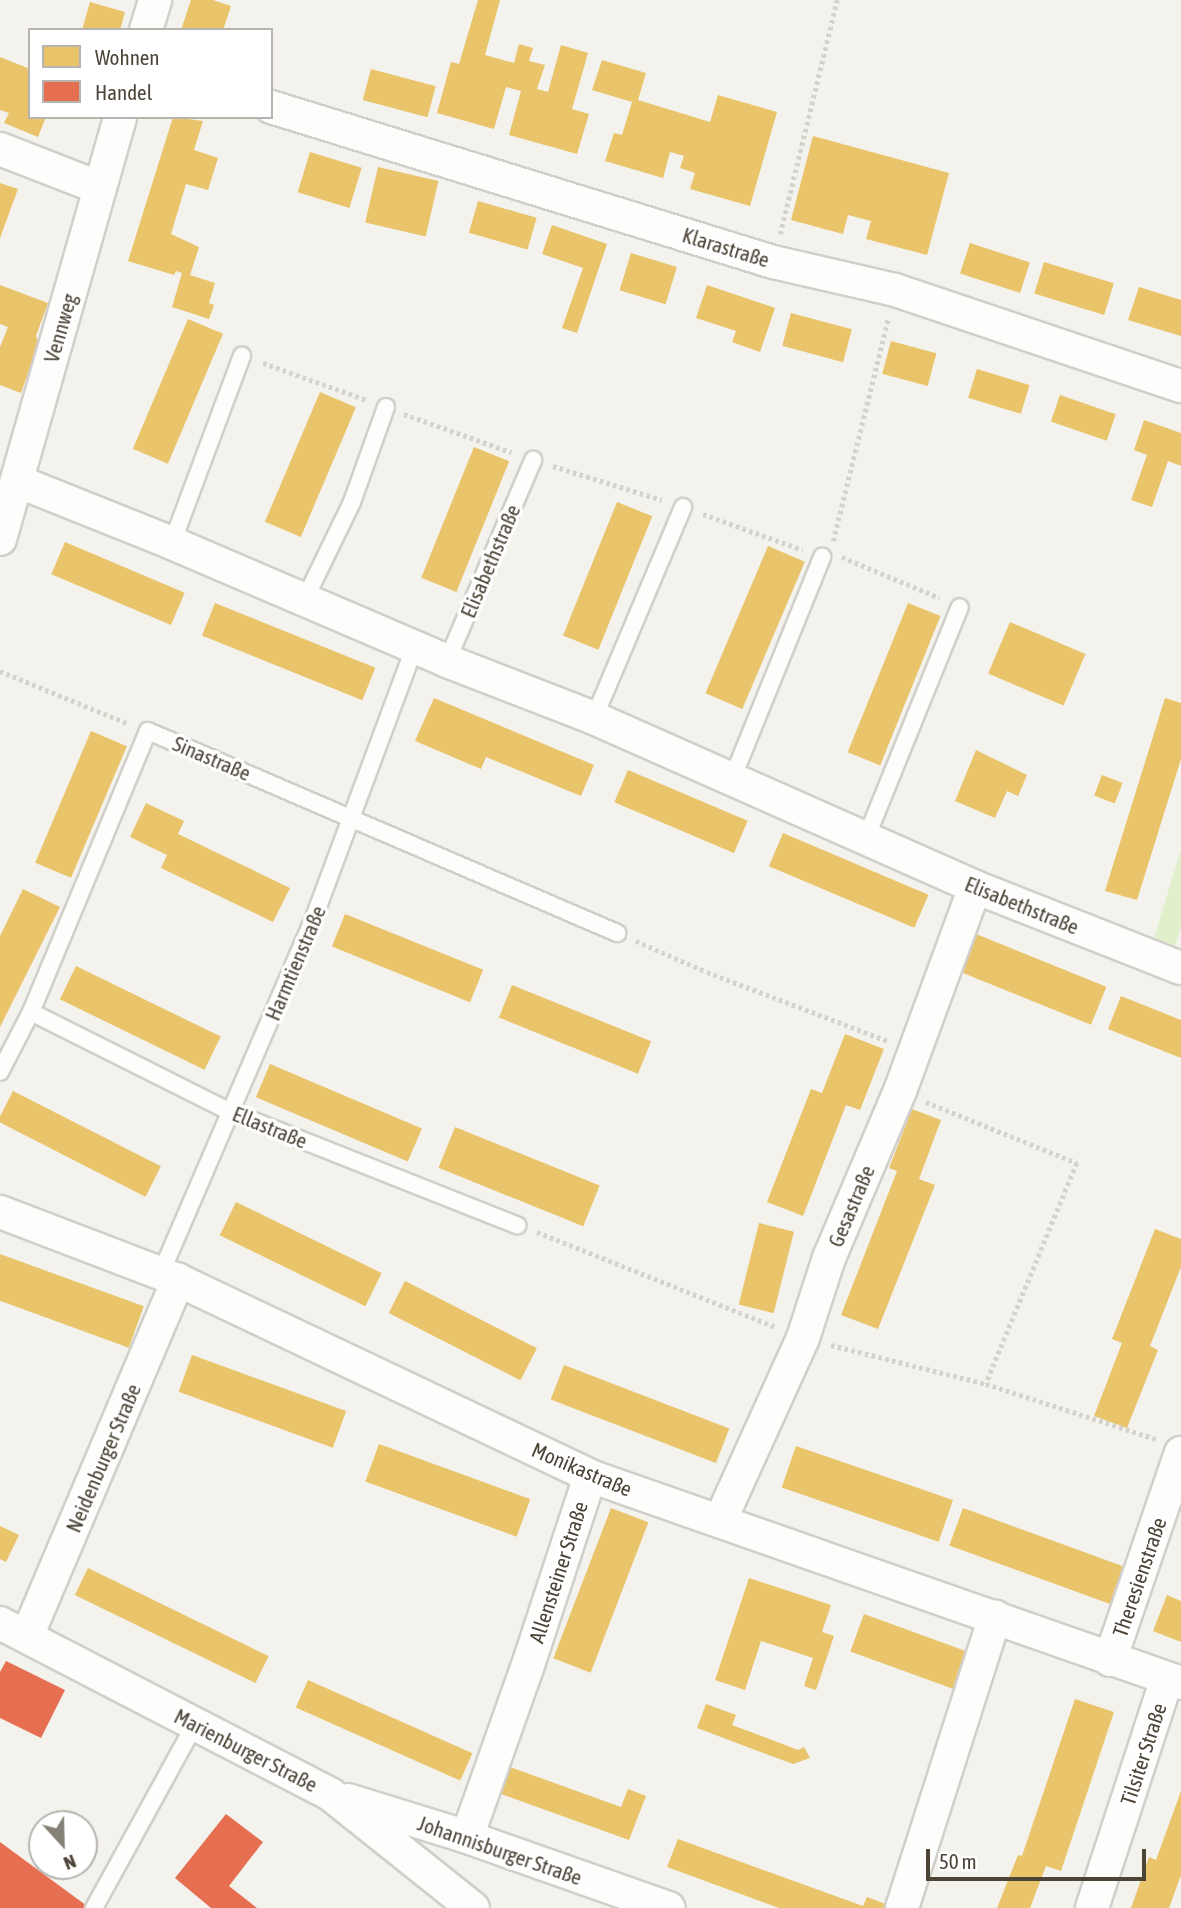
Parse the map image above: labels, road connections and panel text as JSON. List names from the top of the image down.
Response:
{
  "streets": {
    "street": [
      "Klarastraße",
      "Vennweg",
      "Elisabethstraße",
      "Gesastraße",
      "Neidenburger Straße",
      "Monikastraße",
      "Allensteiner Straße",
      "Theresienstraße",
      "Marienburger Straße",
      "Tilsiter Straße",
      "Johannisburger Straße"
    ],
    "lane": ["Sinastraße", "Harmtienstraße", "Ellastraße"]
  },
  "crossings": [
    ["Vennweg", "Elisabethstraße"],
    ["Elisabethstraße", "Harmtienstraße"],
    ["Elisabethstraße", "Gesastraße"],
    ["Sinastraße", "Harmtienstraße"],
    ["Sinastraße", "Ellastraße"],
    ["Harmtienstraße", "Ellastraße"],
    ["Harmtienstraße", "Neidenburger Straße"],
    ["Harmtienstraße", "Monikastraße"],
    ["Gesastraße", "Monikastraße"],
    ["Neidenburger Straße", "Monikastraße"],
    ["Neidenburger Straße", "Marienburger Straße"],
    ["Monikastraße", "Allensteiner Straße"],
    ["Monikastraße", "Theresienstraße"],
    ["Monikastraße", "Tilsiter Straße"],
    ["Allensteiner Straße", "Johannisburger Straße"],
    ["Marienburger Straße", "Johannisburger Straße"]
  ],
  "legend": ["Wohnen", "Handel"],
  "scale_bar": "50 m",
  "north": "bottom"
}
